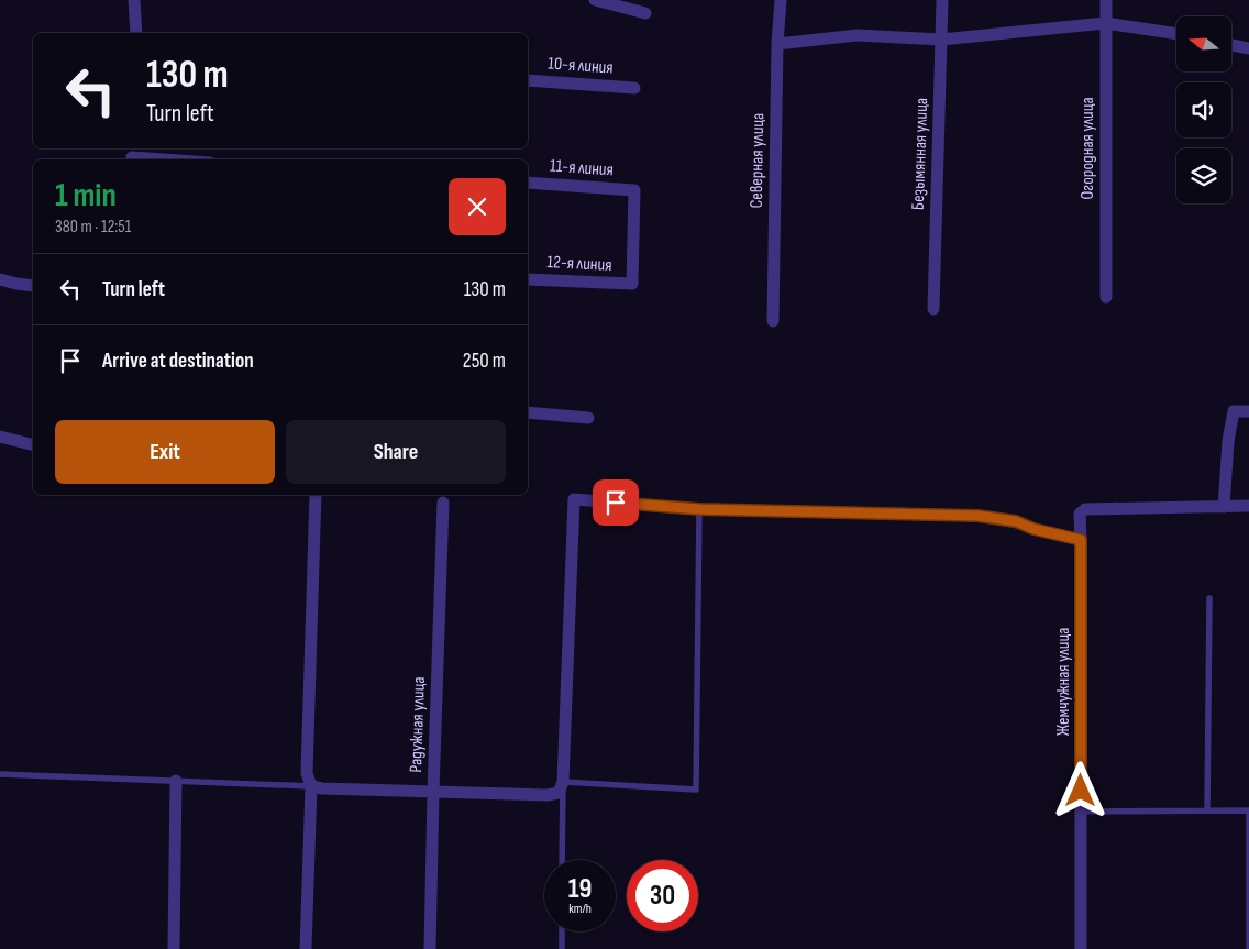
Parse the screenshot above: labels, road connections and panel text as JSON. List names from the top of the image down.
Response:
{
  "streets": {
    "street": [
      "10-я линия",
      "Огородная улица",
      "Безымянная улица",
      "Северная улица",
      "11-я линия",
      "12-я линия",
      "Жемчужная улица",
      "Радужная улица"
    ]
  },
  "crossings": [
    ["11-я линия", "12-я линия"]
  ],
  "north": "left",
  "page": {
    "turn": ["130 m", "Turn left"],
    "heading": ["1 min", "380 m · 12:51"],
    "list": [
      {
        "name": "Turn left",
        "value": "130 m"
      },
      {
        "name": "Arrive at destination",
        "value": "250 m"
      }
    ],
    "buttons": ["Exit", "Share"],
    "speed": "19 km/h",
    "limit": "30"
  }
}
